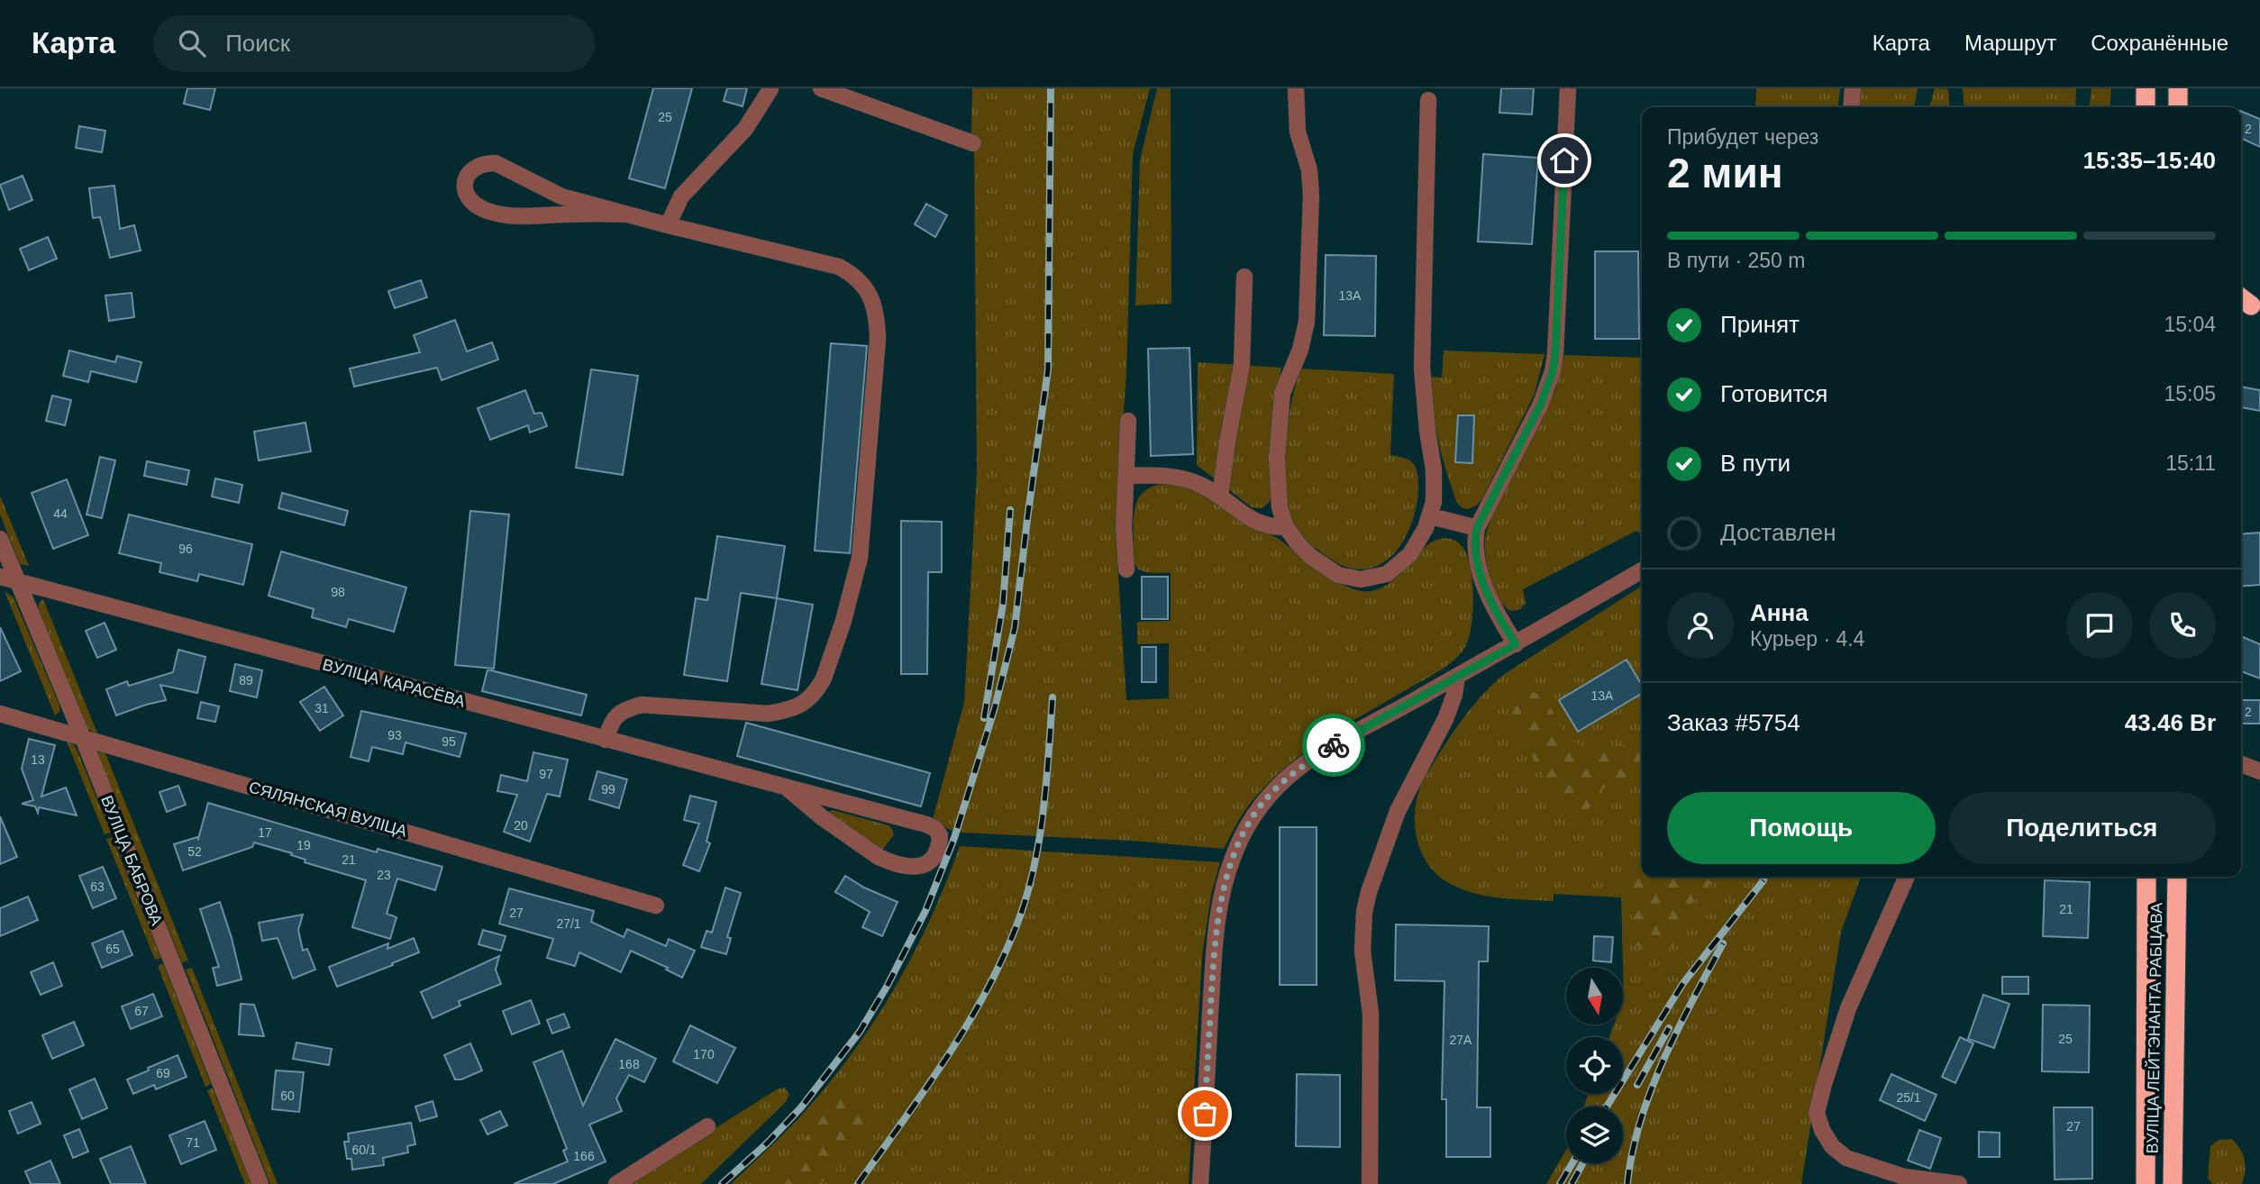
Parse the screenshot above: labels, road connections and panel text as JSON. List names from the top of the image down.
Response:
{
  "streets": {
    "highway": ["ВУЛІЦА ЛЕЙТЭНАНТА РАБЦАВА"],
    "street": ["ВУЛІЦА КАРАСЁВА", "СЯЛЯНСКАЯ ВУЛІЦА", "ВУЛІЦА БАБРОВА"]
  },
  "crossings": [
    ["ВУЛІЦА КАРАСЁВА", "ВУЛІЦА БАБРОВА"],
    ["СЯЛЯНСКАЯ ВУЛІЦА", "ВУЛІЦА БАБРОВА"]
  ],
  "house_numbers": [
    "25",
    "2",
    "13А",
    "44",
    "96",
    "98",
    "89",
    "13А",
    "31",
    "2",
    "93",
    "95",
    "13",
    "97",
    "99",
    "20",
    "17",
    "19",
    "52",
    "21",
    "23",
    "63",
    "21",
    "27",
    "27/1",
    "65",
    "67",
    "25",
    "27А",
    "170",
    "168",
    "69",
    "60",
    "25/1",
    "27",
    "71",
    "60/1",
    "166"
  ],
  "north": "bottom",
  "page": {
    "header": "Карта",
    "search": "Поиск",
    "nav": ["Карта", "Маршрут", "Сохранённые"],
    "heading": ["2 мин", "Прибудет через", "15:35–15:40"],
    "panel": [
      "Анна",
      "Курьер · 4.4",
      "Заказ #5754",
      "43.46 Br"
    ],
    "bar": "В пути · 250 m",
    "list": [
      ["Принят", "15:04"],
      ["Готовится", "15:05"],
      ["В пути", "15:11"],
      "Доставлен"
    ],
    "buttons": ["Помощь", "Поделиться"]
  }
}
